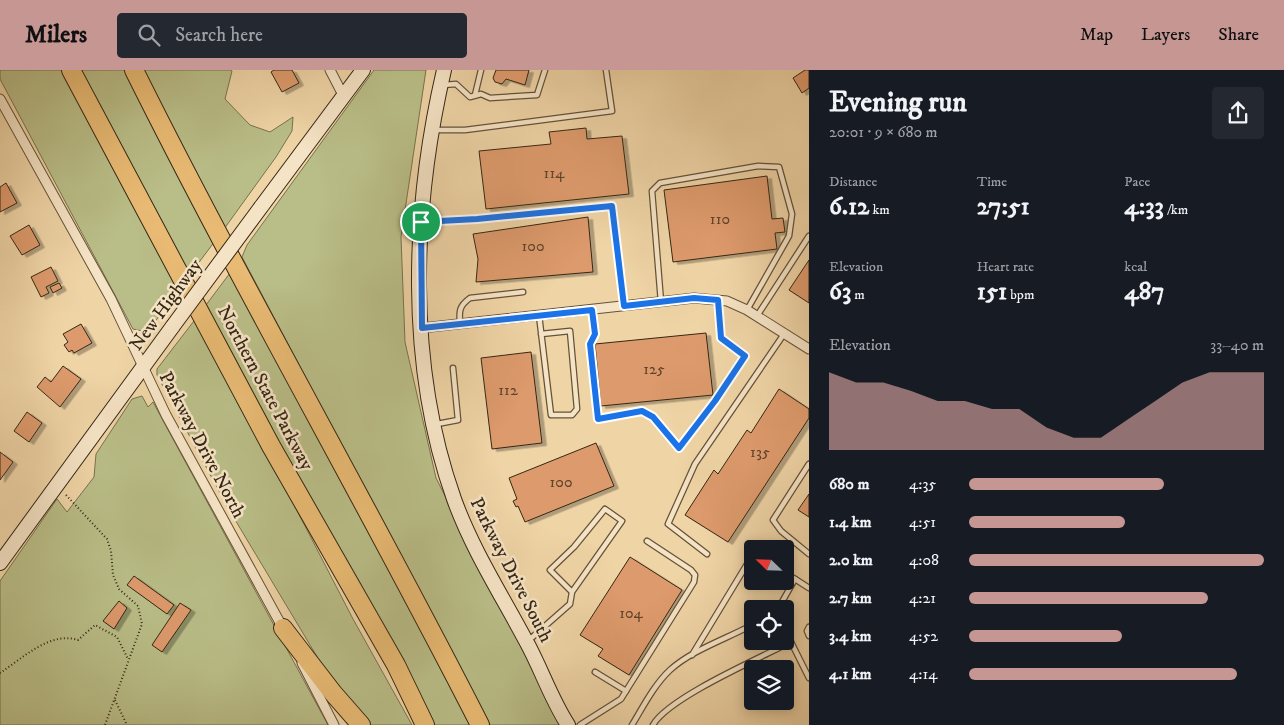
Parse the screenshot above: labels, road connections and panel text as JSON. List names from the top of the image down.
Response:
{
  "streets": {
    "highway": ["Northern State Parkway"],
    "street": ["New Highway", "Parkway Drive North", "Parkway Drive South"]
  },
  "crossings": [
    ["New Highway", "Parkway Drive North"]
  ],
  "house_numbers": [
    "114",
    "110",
    "100",
    "125",
    "112",
    "135",
    "100",
    "104"
  ],
  "north": "top left",
  "page": {
    "header": "Milers",
    "search": "Search here",
    "nav": ["Map", "Layers", "Share"],
    "heading": ["Evening run", "20:01 · 9 × 680 m"],
    "stats": [
      ["Distance", "6.12 km"],
      ["Time", "27:51"],
      ["Pace", "4:33 /km"],
      ["Elevation", "63 m"],
      ["Heart rate", "151 bpm"],
      ["kcal", "487"]
    ],
    "chart": ["Elevation", "33–40 m"],
    "list": [
      {
        "name": "680 m",
        "note": "4:35"
      },
      {
        "name": "1.4 km",
        "note": "4:51"
      },
      {
        "name": "2.0 km",
        "note": "4:08"
      },
      {
        "name": "2.7 km",
        "note": "4:21"
      },
      {
        "name": "3.4 km",
        "note": "4:52"
      },
      {
        "name": "4.1 km",
        "note": "4:14"
      }
    ]
  }
}
